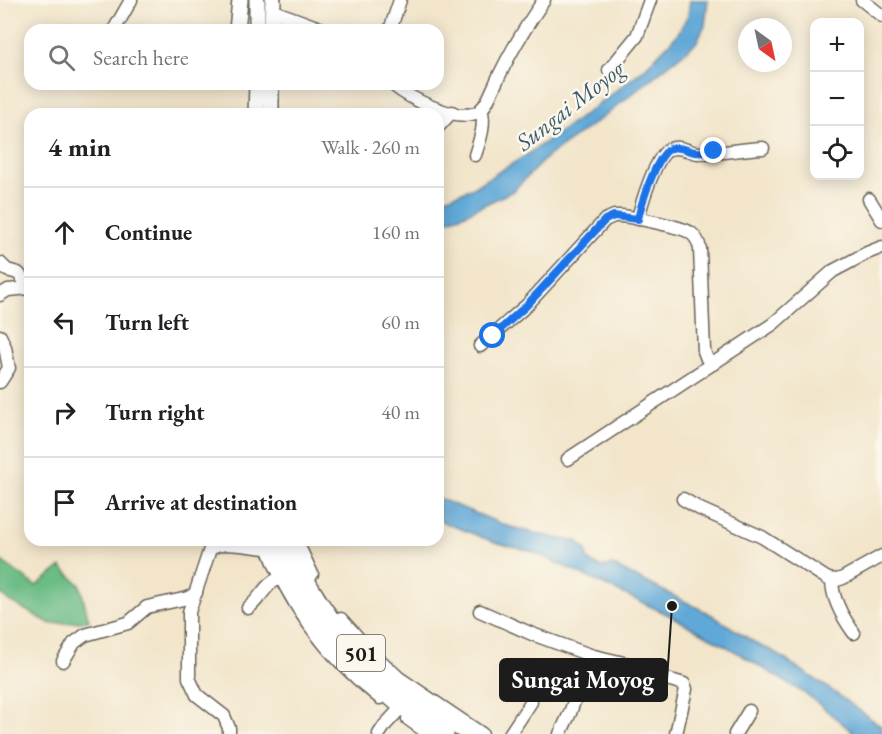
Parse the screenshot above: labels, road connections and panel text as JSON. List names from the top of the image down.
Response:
{
  "streets": {
    "main road": ["501"]
  },
  "water": ["Sungai Moyog"],
  "places": ["Sungai Moyog"],
  "north": "bottom right",
  "page": {
    "map_buttons": ["+", "−"],
    "search": "Search here",
    "heading": ["4 min", "Walk · 260 m"],
    "list": [
      ["Continue", "160 m"],
      ["Turn left", "60 m"],
      ["Turn right", "40 m"],
      "Arrive at destination"
    ]
  }
}
